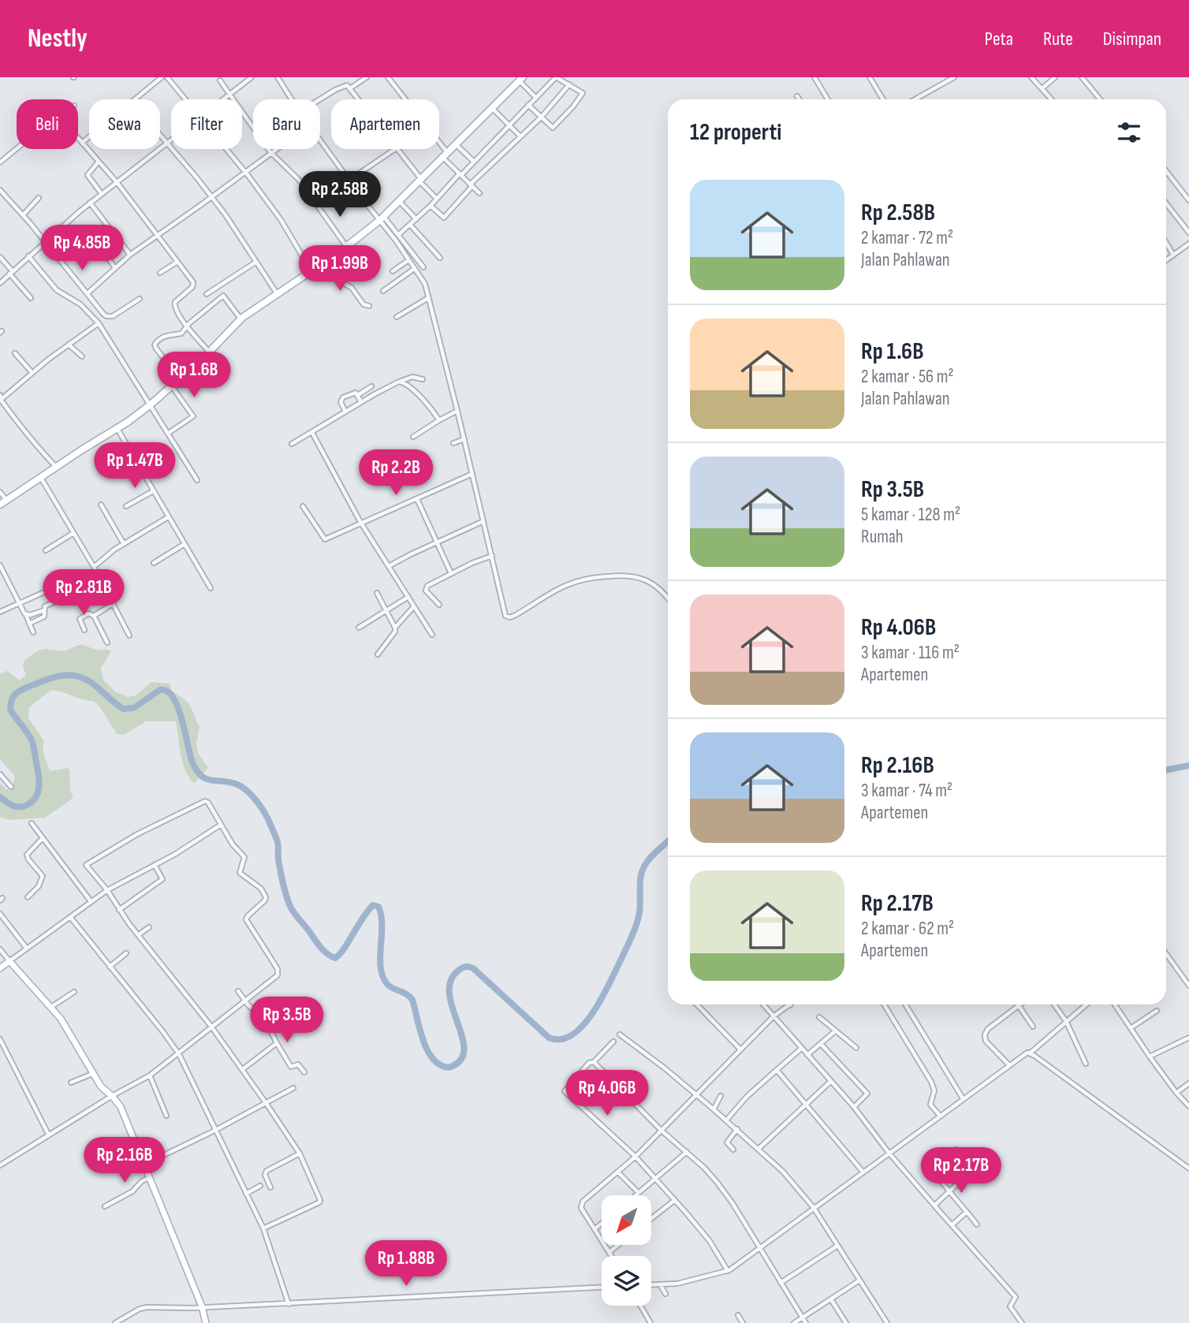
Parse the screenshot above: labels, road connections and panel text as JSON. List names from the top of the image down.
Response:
{
  "north": "bottom left",
  "page": {
    "header": "Nestly",
    "nav": ["Peta", "Rute", "Disimpan"],
    "chip": [
      "Beli",
      "Sewa",
      "Filter",
      "Baru",
      "Apartemen"
    ],
    "heading": "12 properti",
    "list": [
      {
        "name": "Rp 2.58B",
        "note": "2 kamar · 72 m² · Jalan Pahlawan"
      },
      {
        "name": "Rp 1.6B",
        "note": "2 kamar · 56 m² · Jalan Pahlawan"
      },
      {
        "name": "Rp 3.5B",
        "note": "5 kamar · 128 m² · Rumah"
      },
      {
        "name": "Rp 4.06B",
        "note": "3 kamar · 116 m² · Apartemen"
      },
      {
        "name": "Rp 2.16B",
        "note": "3 kamar · 74 m² · Apartemen"
      },
      {
        "name": "Rp 2.17B",
        "note": "2 kamar · 62 m² · Apartemen"
      }
    ],
    "price": [
      "Rp 2.58B",
      "Rp 4.85B",
      "Rp 1.99B",
      "Rp 1.6B",
      "Rp 1.47B",
      "Rp 2.2B",
      "Rp 2.81B",
      "Rp 3.5B",
      "Rp 4.06B",
      "Rp 2.16B",
      "Rp 2.17B",
      "Rp 1.88B"
    ]
  }
}
